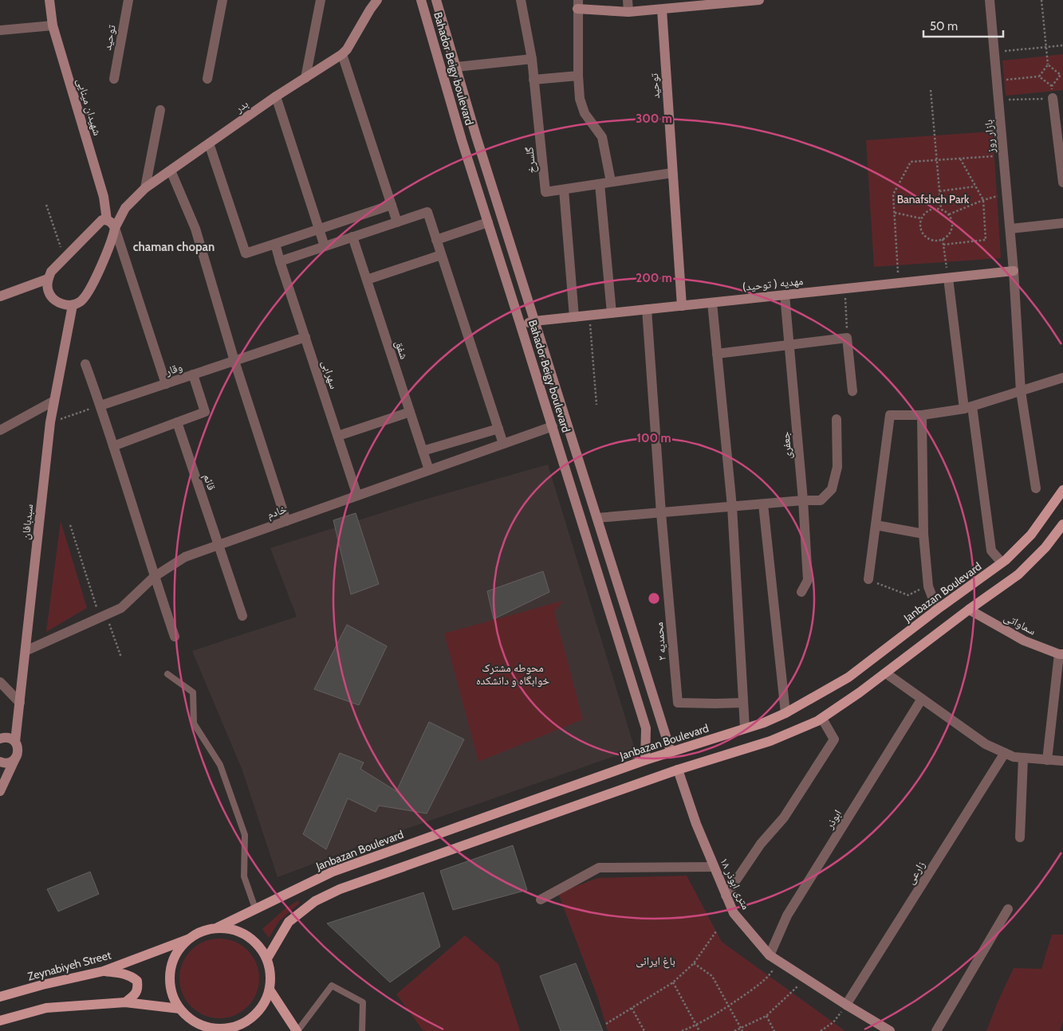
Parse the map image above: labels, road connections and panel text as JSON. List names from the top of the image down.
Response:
{
  "streets": {
    "main road": ["Janbazan Boulevard", "Zeynabiyeh Street"],
    "street": [
      "توحید",
      "Bahador Beigy boulevard",
      "بدر",
      "شهیدان مینایی",
      "بازار روز",
      "گلسرخ",
      "مهدیه ( توحید)",
      "شفق",
      "وقار",
      "سهرابی",
      "جعفری",
      "قائم",
      "خادم",
      "سبدبافان",
      "سماواتی",
      "محمدیه ۲",
      "ابوذر",
      "زارعی",
      "۱۸ متری ابوذر"
    ]
  },
  "crossings": [
    ["توحید", "گلسرخ"],
    ["توحید", "مهدیه ( توحید)"],
    ["Bahador Beigy boulevard", "مهدیه ( توحید)"],
    ["Bahador Beigy boulevard", "خادم"],
    ["Bahador Beigy boulevard", "Janbazan Boulevard"],
    ["بدر", "سبدبافان"],
    ["بازار روز", "مهدیه ( توحید)"],
    ["مهدیه ( توحید)", "جعفری"],
    ["شفق", "خادم"],
    ["وقار", "سهرابی"],
    ["سهرابی", "خادم"],
    ["قائم", "خادم"],
    ["خادم", "سبدبافان"],
    ["Janbazan Boulevard", "Zeynabiyeh Street"],
    ["ابوذر", "۱۸ متری ابوذر"],
    ["زارعی", "۱۸ متری ابوذر"]
  ],
  "districts": ["chaman chopan"],
  "parks": ["Banafsheh Park", "محوطه مشترک خوابگاه و دانشکده", "باغ ایرانی"],
  "scale_bar": "50 m",
  "rings": ["300 m", "200 m", "100 m"]
}
